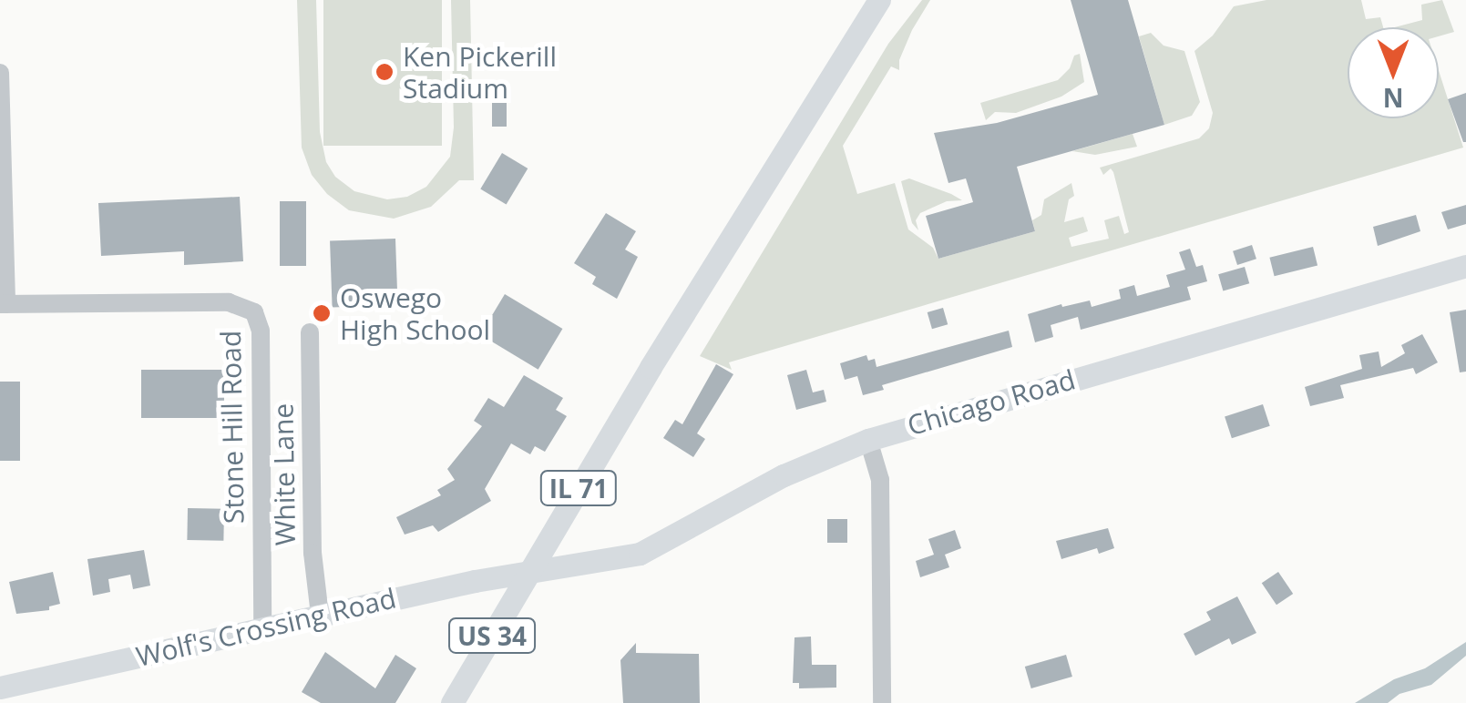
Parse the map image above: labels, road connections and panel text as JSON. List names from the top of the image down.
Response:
{
  "streets": {
    "main road": [
      "Chicago Road",
      "IL 71",
      "Wolf's Crossing Road",
      "US 34"
    ],
    "street": ["Stone Hill Road", "White Lane"]
  },
  "crossings": [
    ["Chicago Road", "IL 71"],
    ["Chicago Road", "Wolf's Crossing Road"],
    ["Chicago Road", "US 34"],
    ["Stone Hill Road", "Wolf's Crossing Road"],
    ["White Lane", "Wolf's Crossing Road"],
    ["IL 71", "Wolf's Crossing Road"],
    ["IL 71", "US 34"],
    ["Wolf's Crossing Road", "US 34"]
  ],
  "places": ["Ken Pickerill Stadium", "Oswego High School"],
  "north": "bottom"
}
